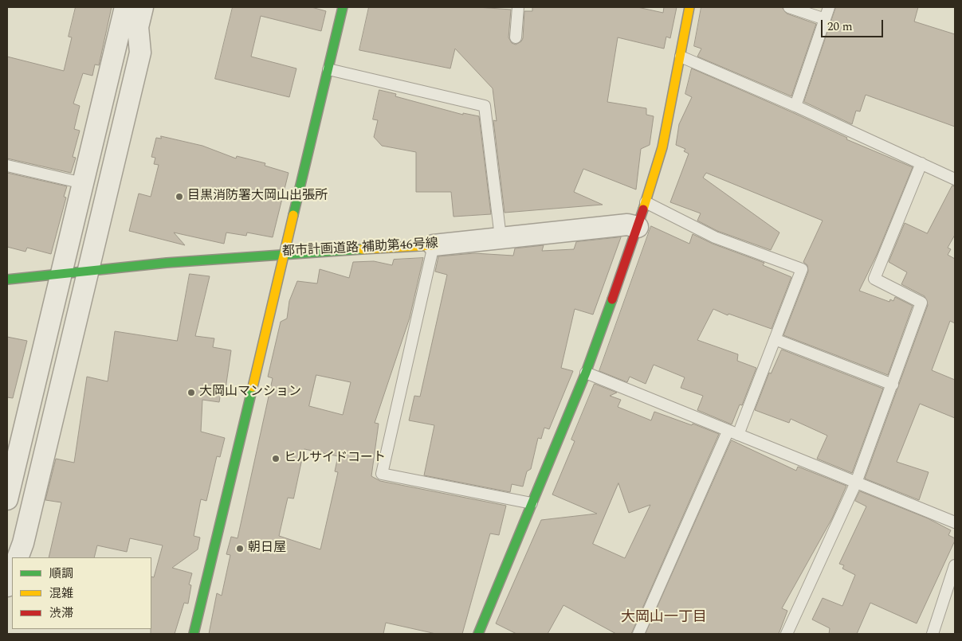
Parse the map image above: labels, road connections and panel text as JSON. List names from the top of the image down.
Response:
{
  "streets": {
    "street": ["都市計画道路 補助第46号線"]
  },
  "districts": ["大岡山一丁目"],
  "places": [
    "目黒消防署大岡山出張所",
    "大岡山マンション",
    "ヒルサイドコート",
    "朝日屋"
  ],
  "legend": ["順調", "混雑", "渋滞"],
  "scale_bar": "20 m"
}
